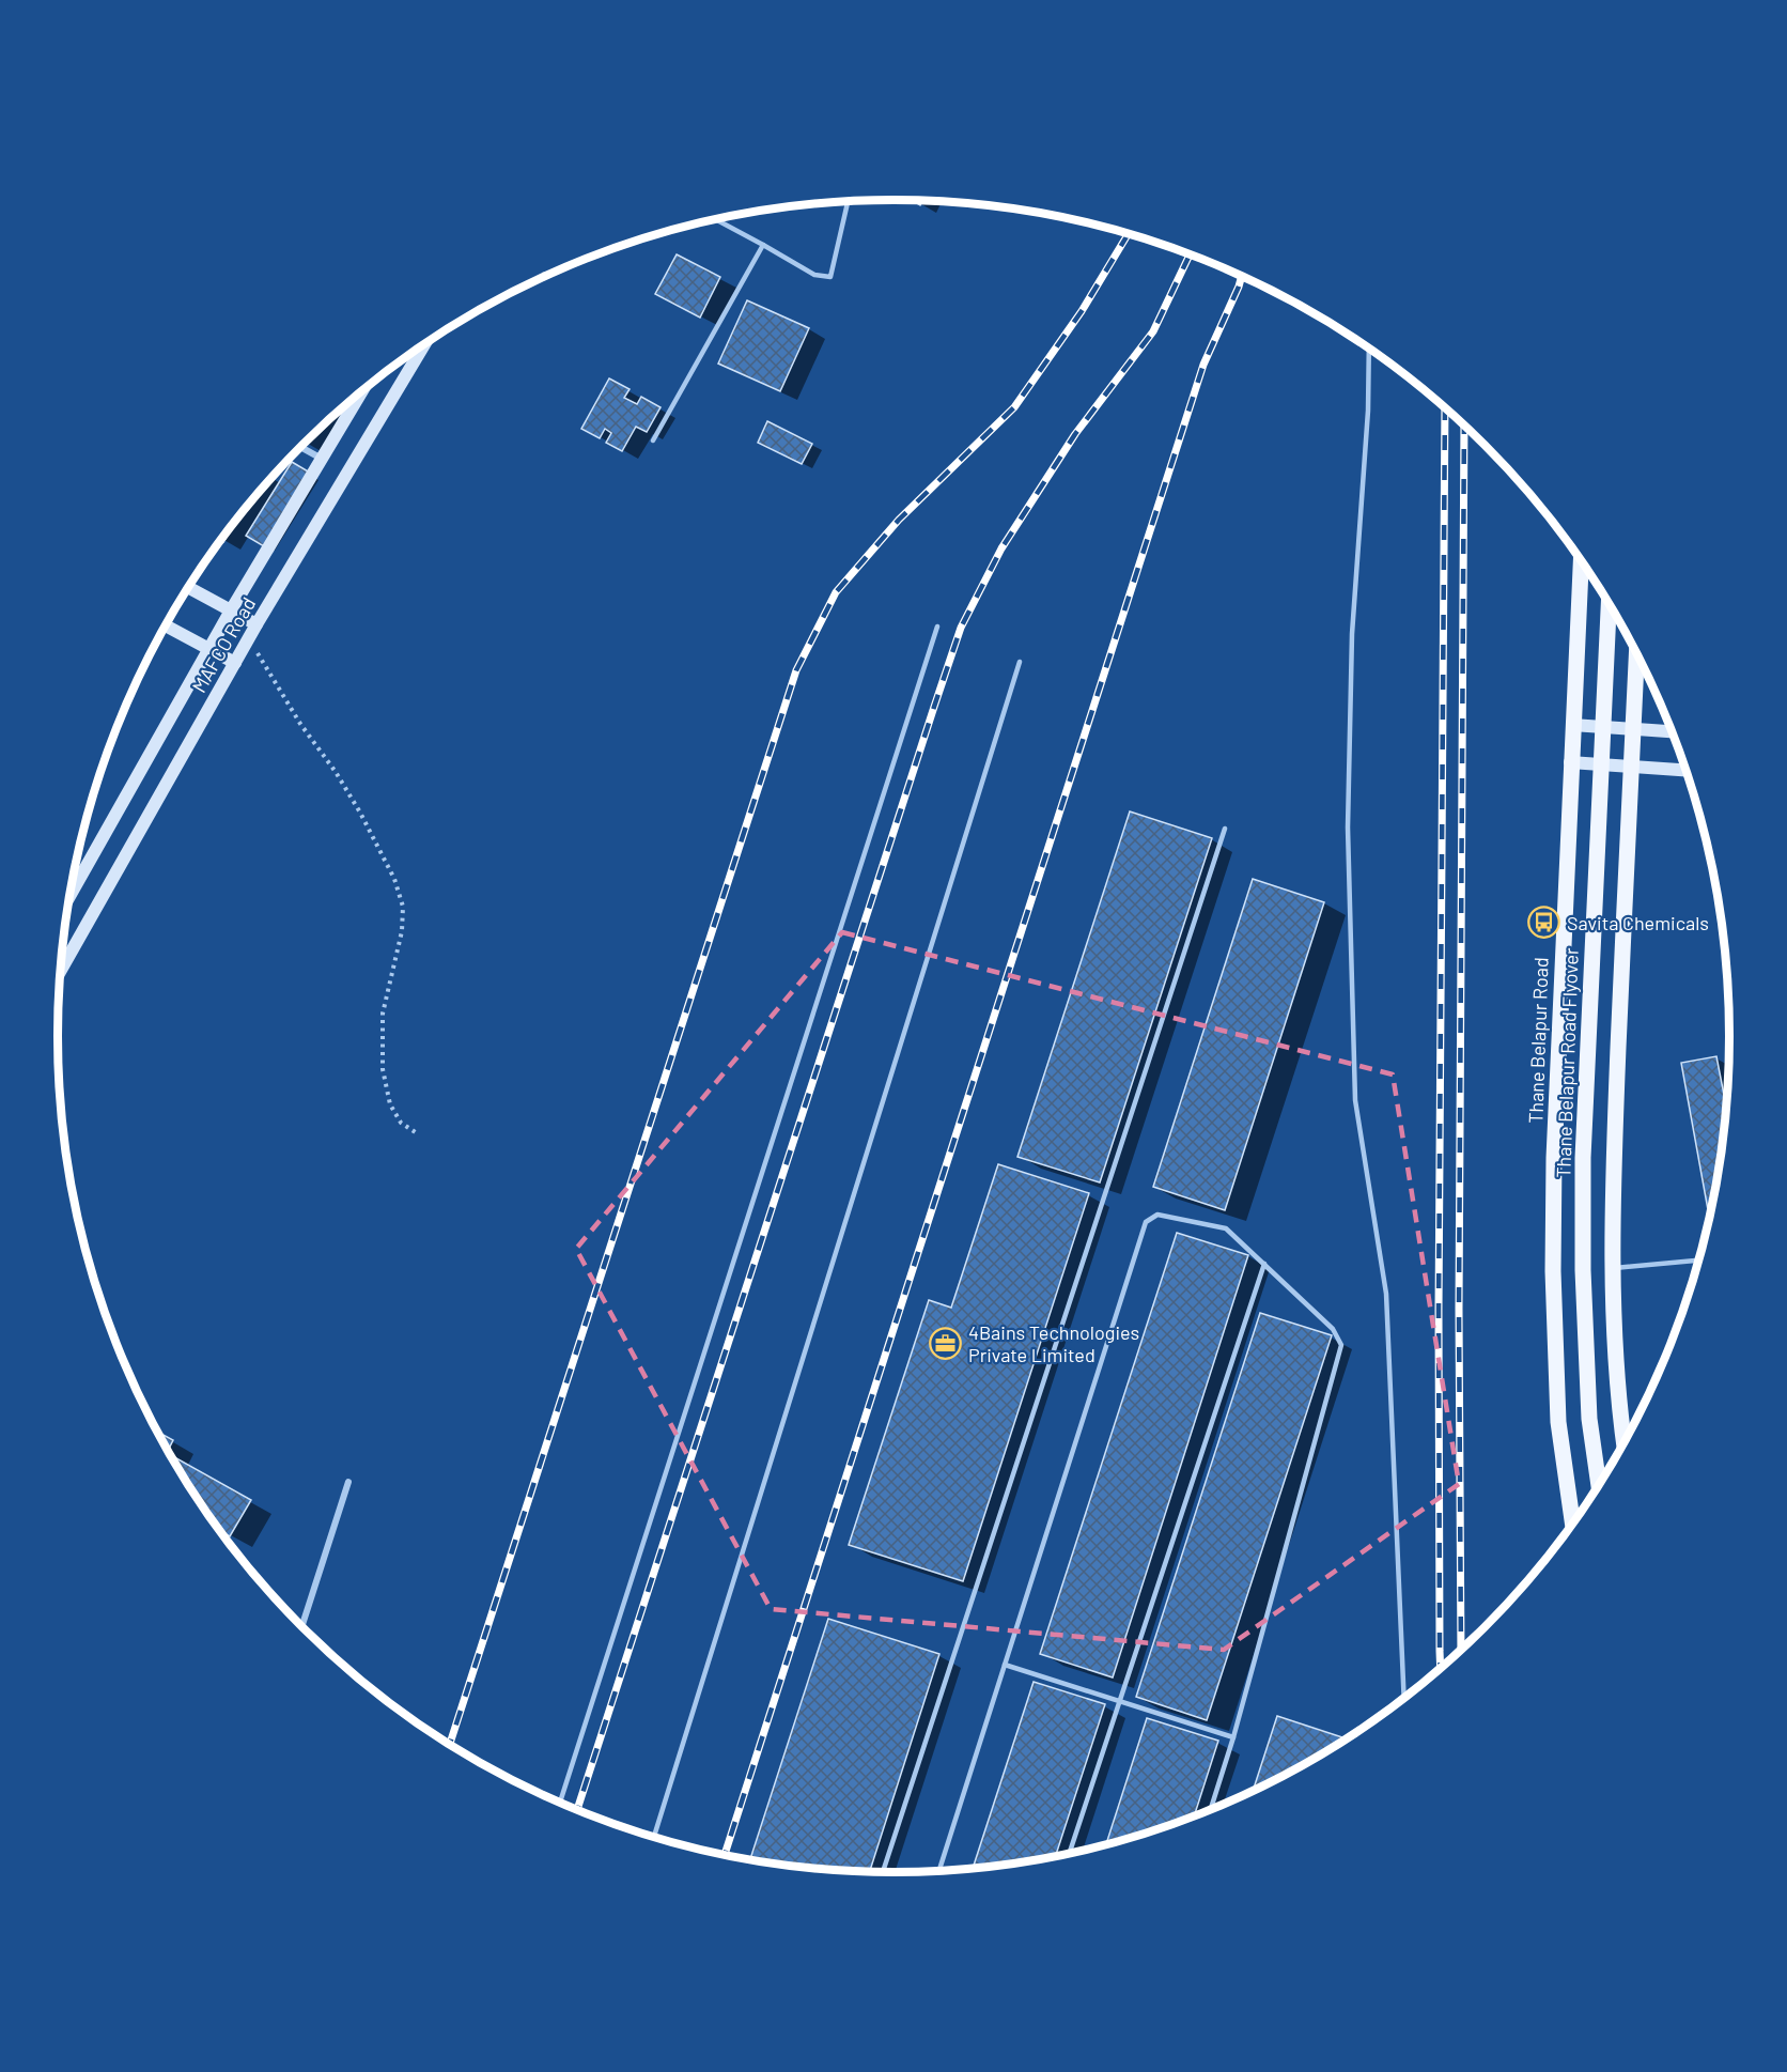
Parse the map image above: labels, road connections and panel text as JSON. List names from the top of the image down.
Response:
{
  "streets": {
    "main road": ["MAFCO Road", "Thane Belapur Road", "Thane Belapur Road Flyover"]
  },
  "places": {
    "bus stop": ["Savita Chemicals"],
    "office": ["4Bains Technologies Private Limited"]
  }
}
